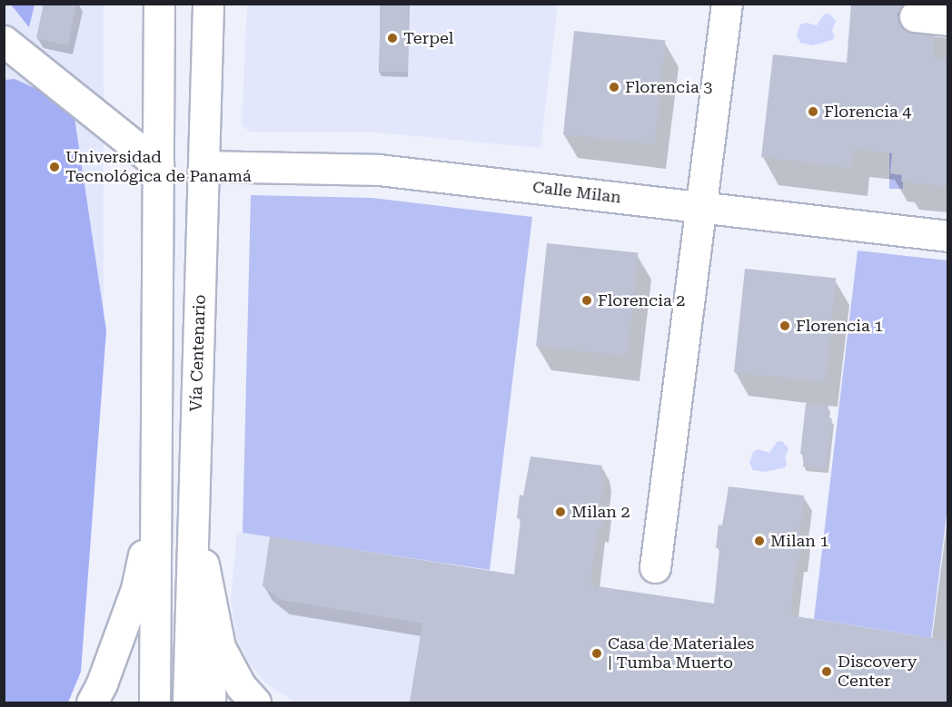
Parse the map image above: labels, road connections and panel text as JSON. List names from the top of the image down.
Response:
{
  "streets": {
    "main road": ["Calle Milan", "Vía Centenario"]
  },
  "crossings": [
    ["Calle Milan", "Vía Centenario"]
  ],
  "places": [
    "Terpel",
    "Florencia 3",
    "Florencia 4",
    "Universidad Tecnológica de Panamá",
    "Florencia 2",
    "Florencia 1",
    "Milan 2",
    "Milan 1",
    "Casa de Materiales | Tumba Muerto",
    "Discovery Center"
  ]
}
